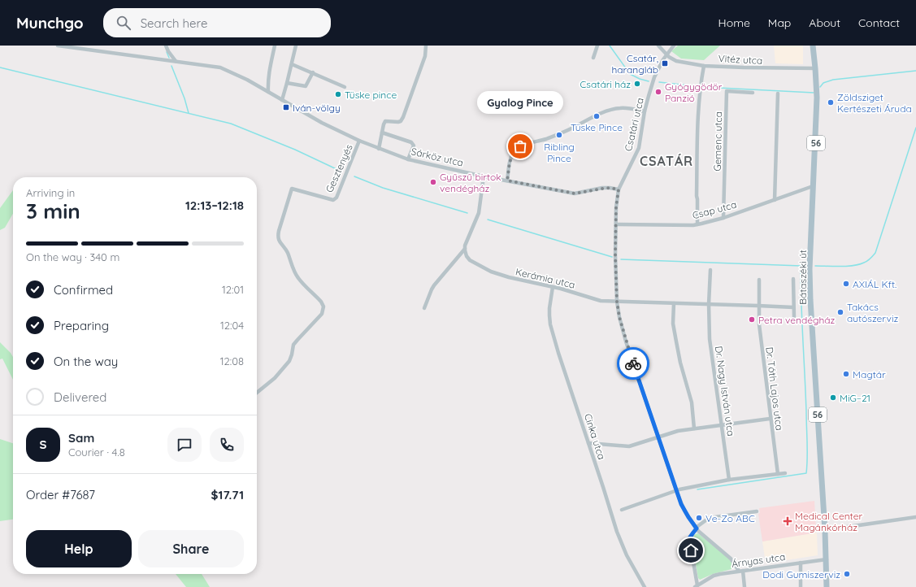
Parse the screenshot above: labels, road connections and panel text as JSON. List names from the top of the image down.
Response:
{
  "streets": {
    "main road": ["56", "Bátaszéki út"],
    "street": [
      "Vitéz utca",
      "Csatári utca",
      "Gemenc utca",
      "Sárköz utca",
      "Gesztenyés",
      "Csap utca",
      "Kerámia utca",
      "Dr. Tóth Lajos utca",
      "Dr. Nagy István utca",
      "Cinka utca",
      "Árnyas utca"
    ]
  },
  "crossings": [
    ["Vitéz utca", "Csatári utca"],
    ["Vitéz utca", "Bátaszéki út"],
    ["Csatári utca", "Sárköz utca"],
    ["Csatári utca", "Csap utca"],
    ["Csatári utca", "Kerámia utca"],
    ["Csatári utca", "Árnyas utca"],
    ["Gemenc utca", "Csap utca"],
    ["Sárköz utca", "Gesztenyés"],
    ["Csap utca", "Bátaszéki út"],
    ["Bátaszéki út", "Árnyas utca"],
    ["Kerámia utca", "Dr. Tóth Lajos utca"],
    ["Kerámia utca", "Dr. Nagy István utca"],
    ["Kerámia utca", "Cinka utca"]
  ],
  "districts": ["CSATÁR"],
  "places": {
    "transit": ["Csatár, harangláb", "Iván-völgy"],
    "other": [
      "Csatári ház",
      "Gyógygödör Panzió",
      "Tüske pince",
      "Zöldsziget Kertészeti Áruda",
      "Tüske Pince",
      "Ribling Pince",
      "Gyalog Pince",
      "Gyűszű birtok vendégház",
      "AXIÁL Kft.",
      "Takács autószerviz",
      "Petra vendégház",
      "Magtár",
      "MiG–21",
      "Ve-Zo ABC",
      "Dodi Gumiszerviz"
    ],
    "health": ["Medical Center Magánkórház"]
  },
  "page": {
    "header": "Munchgo",
    "search": "Search here",
    "nav": [
      "Home",
      "Map",
      "About",
      "Contact"
    ],
    "bubble": "Gyalog Pince",
    "heading": ["3 min", "Arriving in", "12:13–12:18"],
    "panel": [
      "Sam",
      "Courier · 4.8",
      "Order #7687",
      "$17.71"
    ],
    "bar": "On the way · 340 m",
    "list": [
      ["Confirmed", "12:01"],
      ["Preparing", "12:04"],
      ["On the way", "12:08"],
      "Delivered"
    ],
    "round": "S",
    "buttons": ["Help", "Share"]
  }
}
